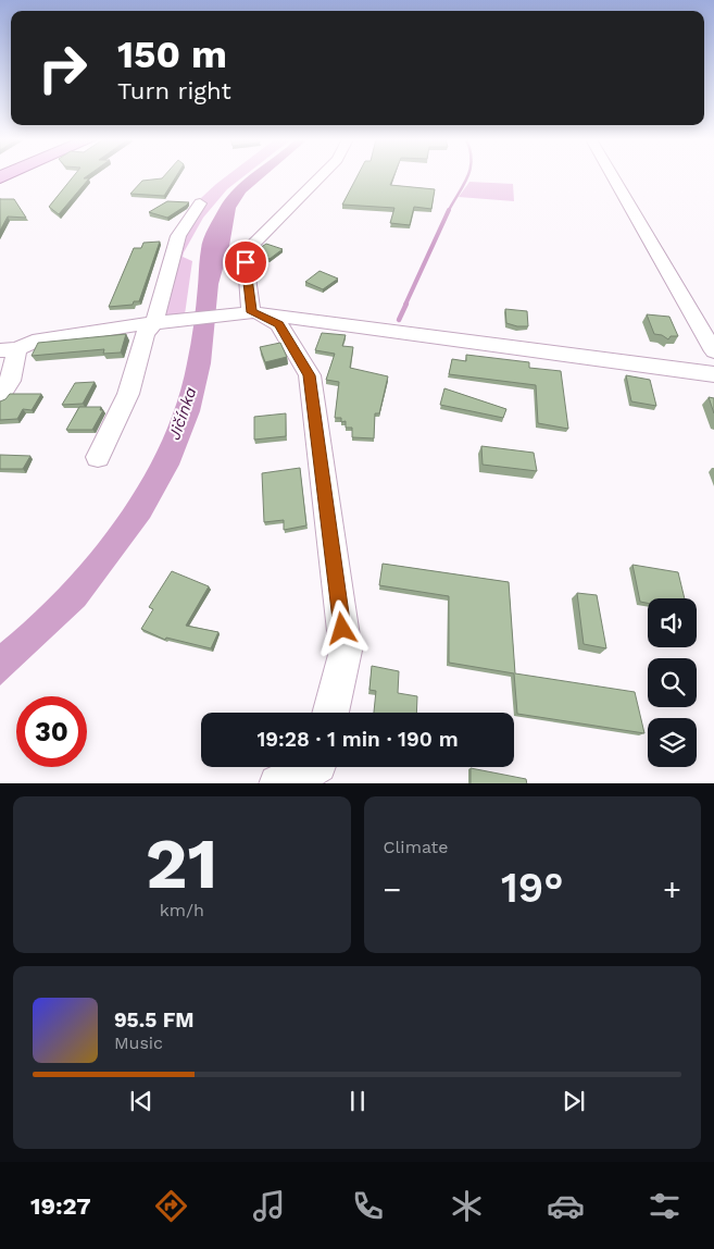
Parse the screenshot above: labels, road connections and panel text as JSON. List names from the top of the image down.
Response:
{
  "water": ["Jičínka"],
  "page": {
    "turn": ["150 m", "Turn right"],
    "limit": "30",
    "trip": "19:28 · 1 min · 190 m",
    "tile": [
      ["21", "km/h"],
      "Climate"
    ],
    "heat": ["−", "19°", "+"],
    "song": ["95.5 FM", "Music"],
    "tabs": "19:27"
  }
}
